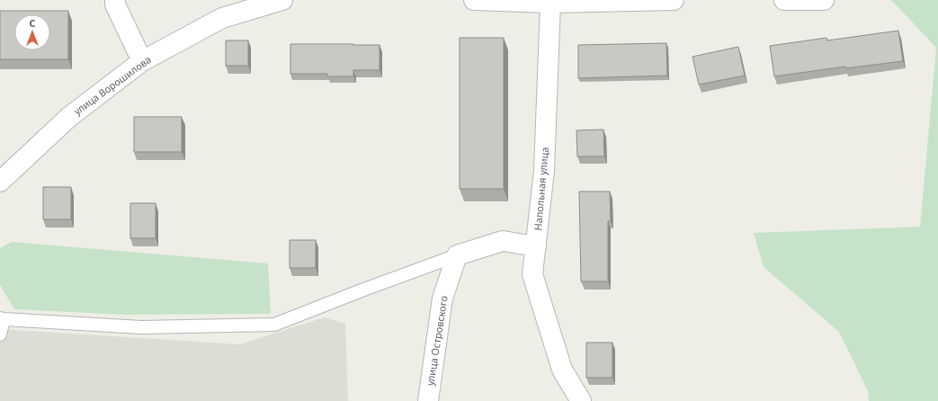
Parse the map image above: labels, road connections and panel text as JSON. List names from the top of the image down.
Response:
{
  "streets": {
    "street": ["улица Ворошилова", "Напольная улица", "улица Островского"]
  },
  "north": "top"
}
